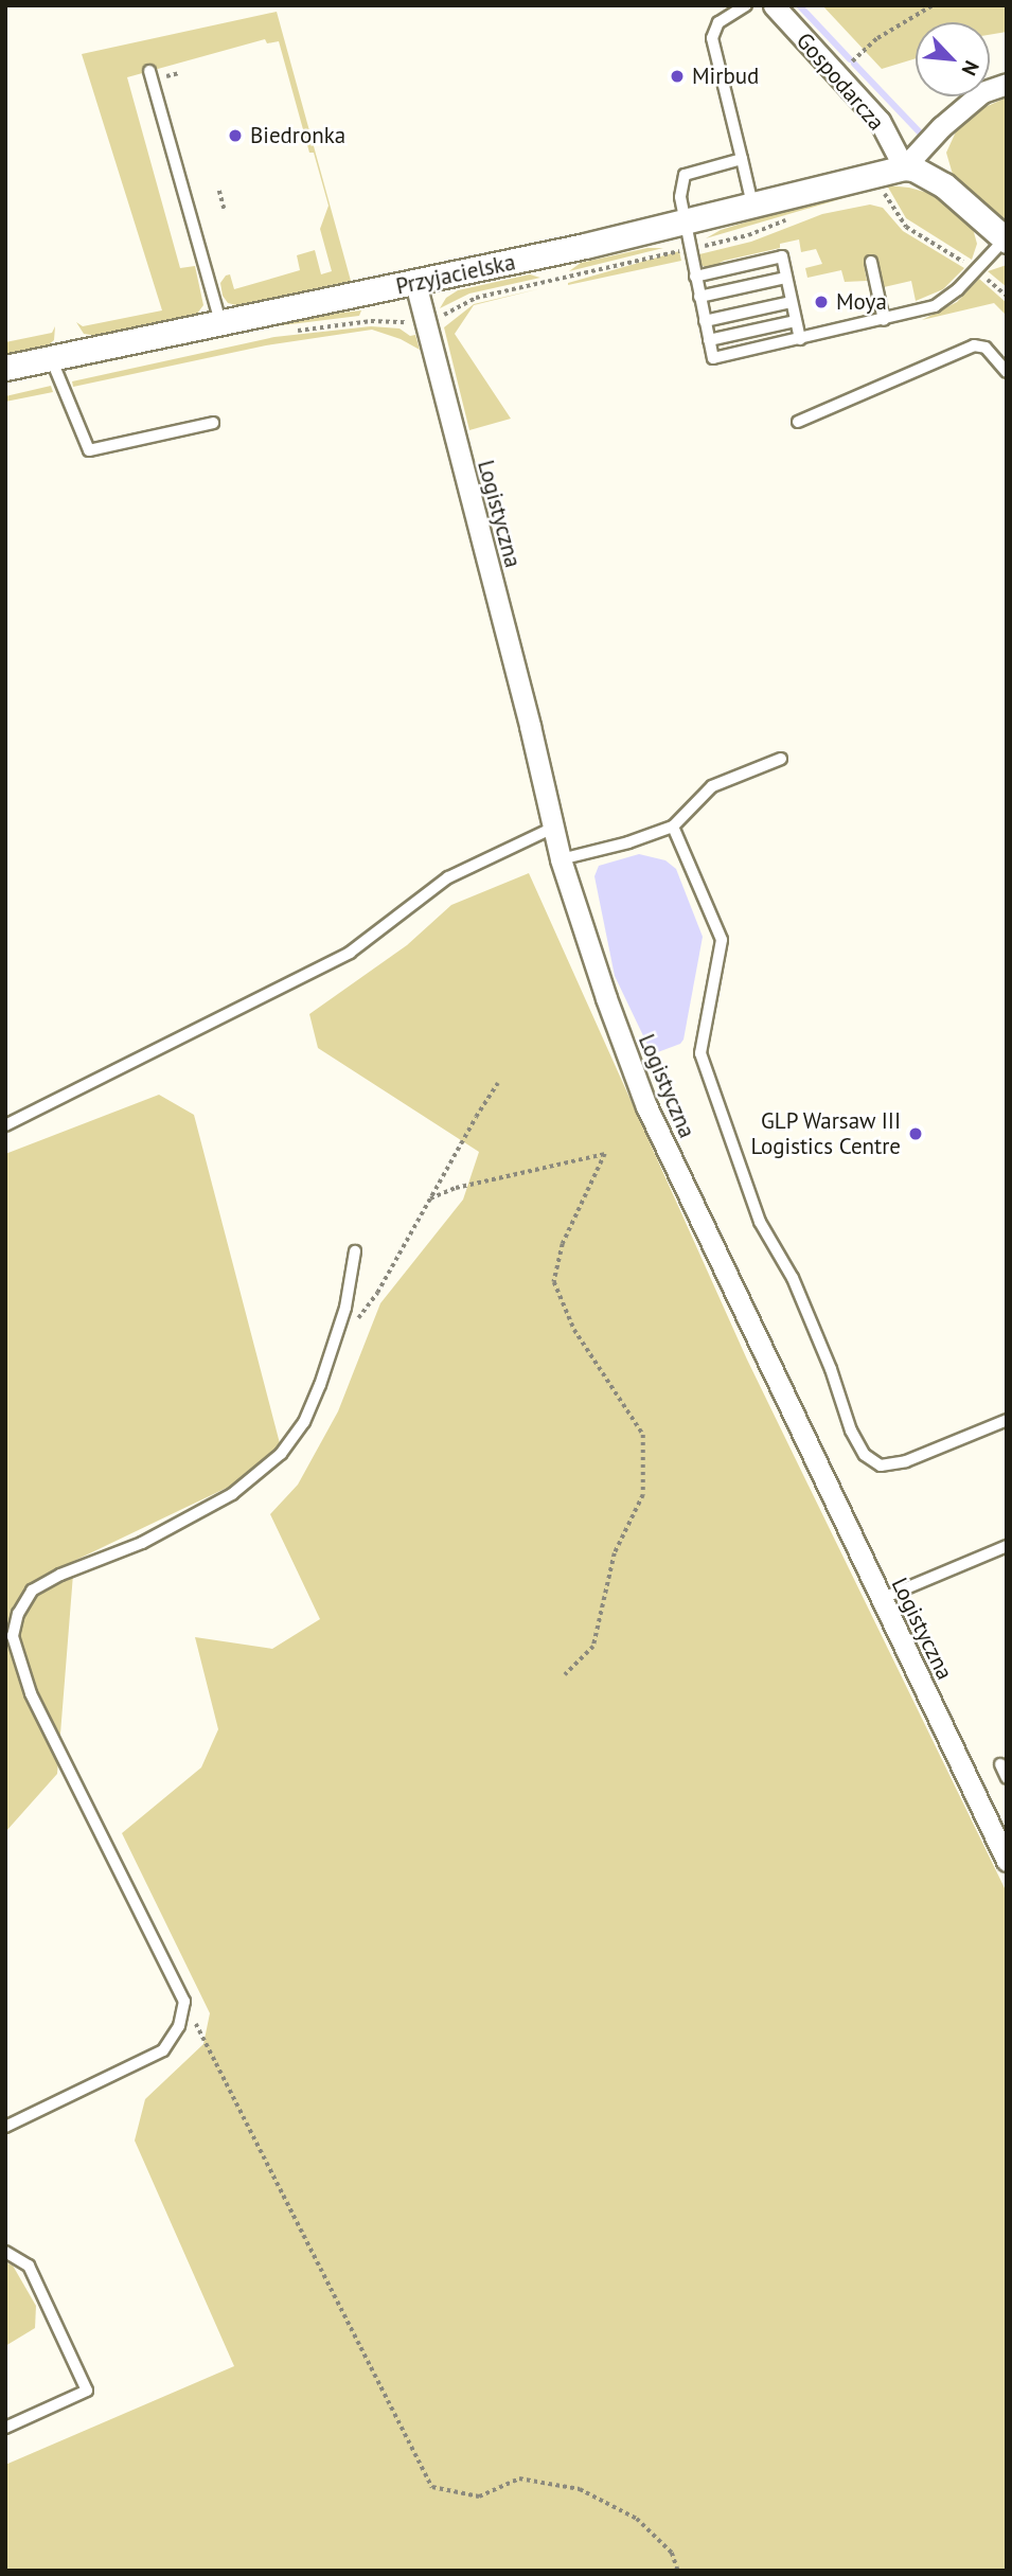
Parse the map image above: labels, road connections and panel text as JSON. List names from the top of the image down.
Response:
{
  "streets": {
    "street": ["Gospodarcza", "Przyjacielska", "Logistyczna"]
  },
  "crossings": [
    ["Gospodarcza", "Przyjacielska"],
    ["Przyjacielska", "Logistyczna"]
  ],
  "places": [
    "Mirbud",
    "Biedronka",
    "Moya",
    "GLP Warsaw III Logistics Centre"
  ],
  "north": "bottom right"
}
